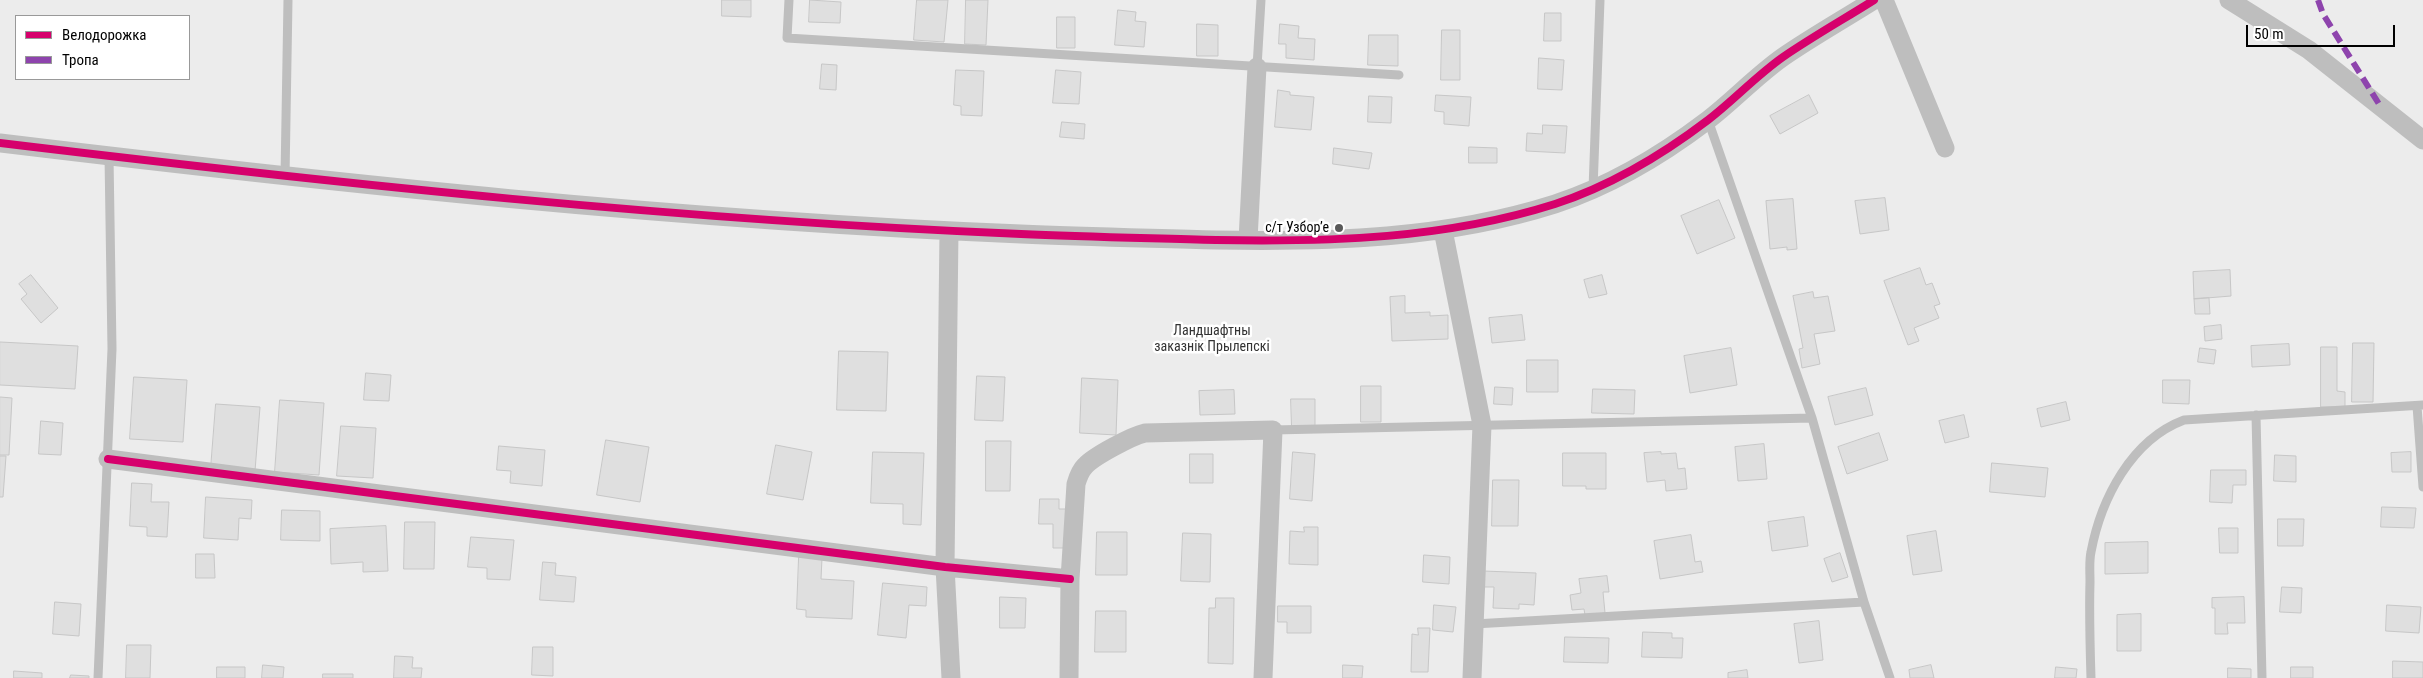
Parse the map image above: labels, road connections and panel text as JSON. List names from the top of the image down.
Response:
{
  "parks": ["Ландшафтны заказнік Прылепскі"],
  "places": ["с/т Узборʼе"],
  "legend": ["Велодорожка", "Тропа"],
  "scale_bar": "50 m"
}
